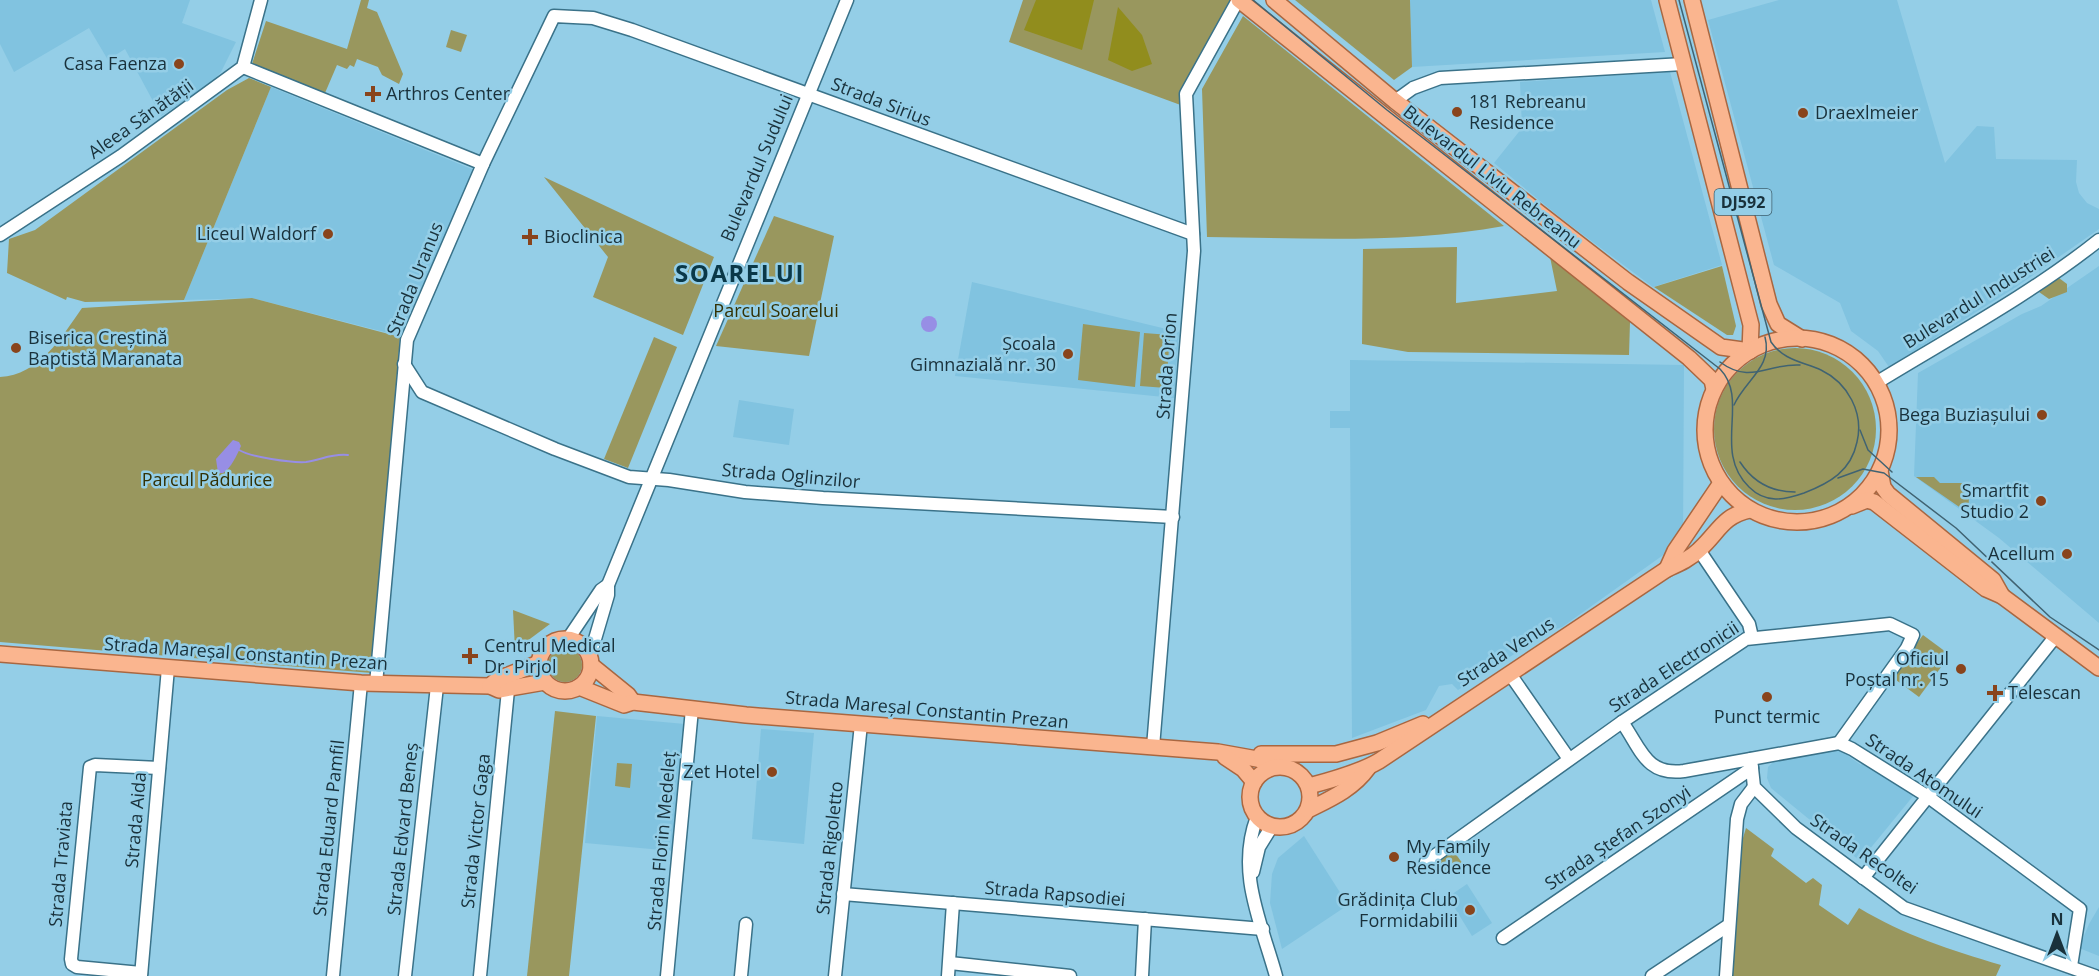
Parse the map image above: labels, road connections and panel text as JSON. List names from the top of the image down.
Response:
{
  "streets": {
    "main road": [
      "Bulevardul Liviu Rebreanu",
      "DJ592",
      "Strada Venus",
      "Strada Mareșal Constantin Prezan"
    ],
    "street": [
      "Strada Sirius",
      "Aleea Sănătății",
      "Bulevardul Sudului",
      "Strada Uranus",
      "Bulevardul Industriei",
      "Strada Orion",
      "Strada Oglinzilor",
      "Strada Electronicii",
      "Strada Atomului",
      "Strada Aida",
      "Strada Eduard Pamfil",
      "Strada Edvard Beneș",
      "Strada Victor Gaga",
      "Strada Ștefan Szonyi",
      "Strada Florin Medeleț",
      "Strada Rigoletto",
      "Strada Recoltei",
      "Strada Traviata",
      "Strada Rapsodiei"
    ]
  },
  "crossings": [
    ["Strada Sirius", "Bulevardul Sudului"],
    ["Strada Sirius", "Strada Uranus"],
    ["Strada Sirius", "Strada Orion"],
    ["Bulevardul Sudului", "Strada Oglinzilor"],
    ["Bulevardul Sudului", "Strada Mareșal Constantin Prezan"],
    ["Bulevardul Liviu Rebreanu", "DJ592"],
    ["Bulevardul Liviu Rebreanu", "Bulevardul Industriei"],
    ["Bulevardul Liviu Rebreanu", "Strada Orion"],
    ["Bulevardul Liviu Rebreanu", "Strada Venus"],
    ["DJ592", "Bulevardul Industriei"],
    ["DJ592", "Strada Venus"],
    ["Strada Uranus", "Strada Mareșal Constantin Prezan"],
    ["Strada Uranus", "Strada Eduard Pamfil"],
    ["Bulevardul Industriei", "Strada Venus"],
    ["Strada Orion", "Strada Oglinzilor"],
    ["Strada Orion", "Strada Mareșal Constantin Prezan"],
    ["Strada Venus", "Strada Mareșal Constantin Prezan"],
    ["Strada Mareșal Constantin Prezan", "Strada Aida"],
    ["Strada Mareșal Constantin Prezan", "Strada Eduard Pamfil"],
    ["Strada Mareșal Constantin Prezan", "Strada Edvard Beneș"],
    ["Strada Mareșal Constantin Prezan", "Strada Victor Gaga"],
    ["Strada Mareșal Constantin Prezan", "Strada Florin Medeleț"],
    ["Strada Mareșal Constantin Prezan", "Strada Rigoletto"],
    ["Strada Electronicii", "Strada Atomului"],
    ["Strada Atomului", "Strada Ștefan Szonyi"],
    ["Strada Atomului", "Strada Recoltei"],
    ["Strada Aida", "Strada Traviata"],
    ["Strada Rigoletto", "Strada Rapsodiei"]
  ],
  "districts": ["SOARELUI"],
  "parks": ["Parcul Soarelui", "Parcul Pădurice"],
  "places": {
    "other": [
      "Casa Faenza",
      "181 Rebreanu Residence",
      "Draexlmeier",
      "Liceul Waldorf",
      "Biserica Creștină Baptistă Maranata",
      "Școala Gimnazială nr. 30",
      "Bega Buziașului",
      "Smartfit Studio 2",
      "Acellum",
      "Oficiul Poștal nr. 15",
      "Punct termic",
      "Zet Hotel",
      "My Family Residence",
      "Grădinița Club Formidabilii"
    ],
    "health": [
      "Arthros Center",
      "Bioclinica",
      "Centrul Medical Dr. Pirjol",
      "Telescan"
    ]
  },
  "north": "top"
}
